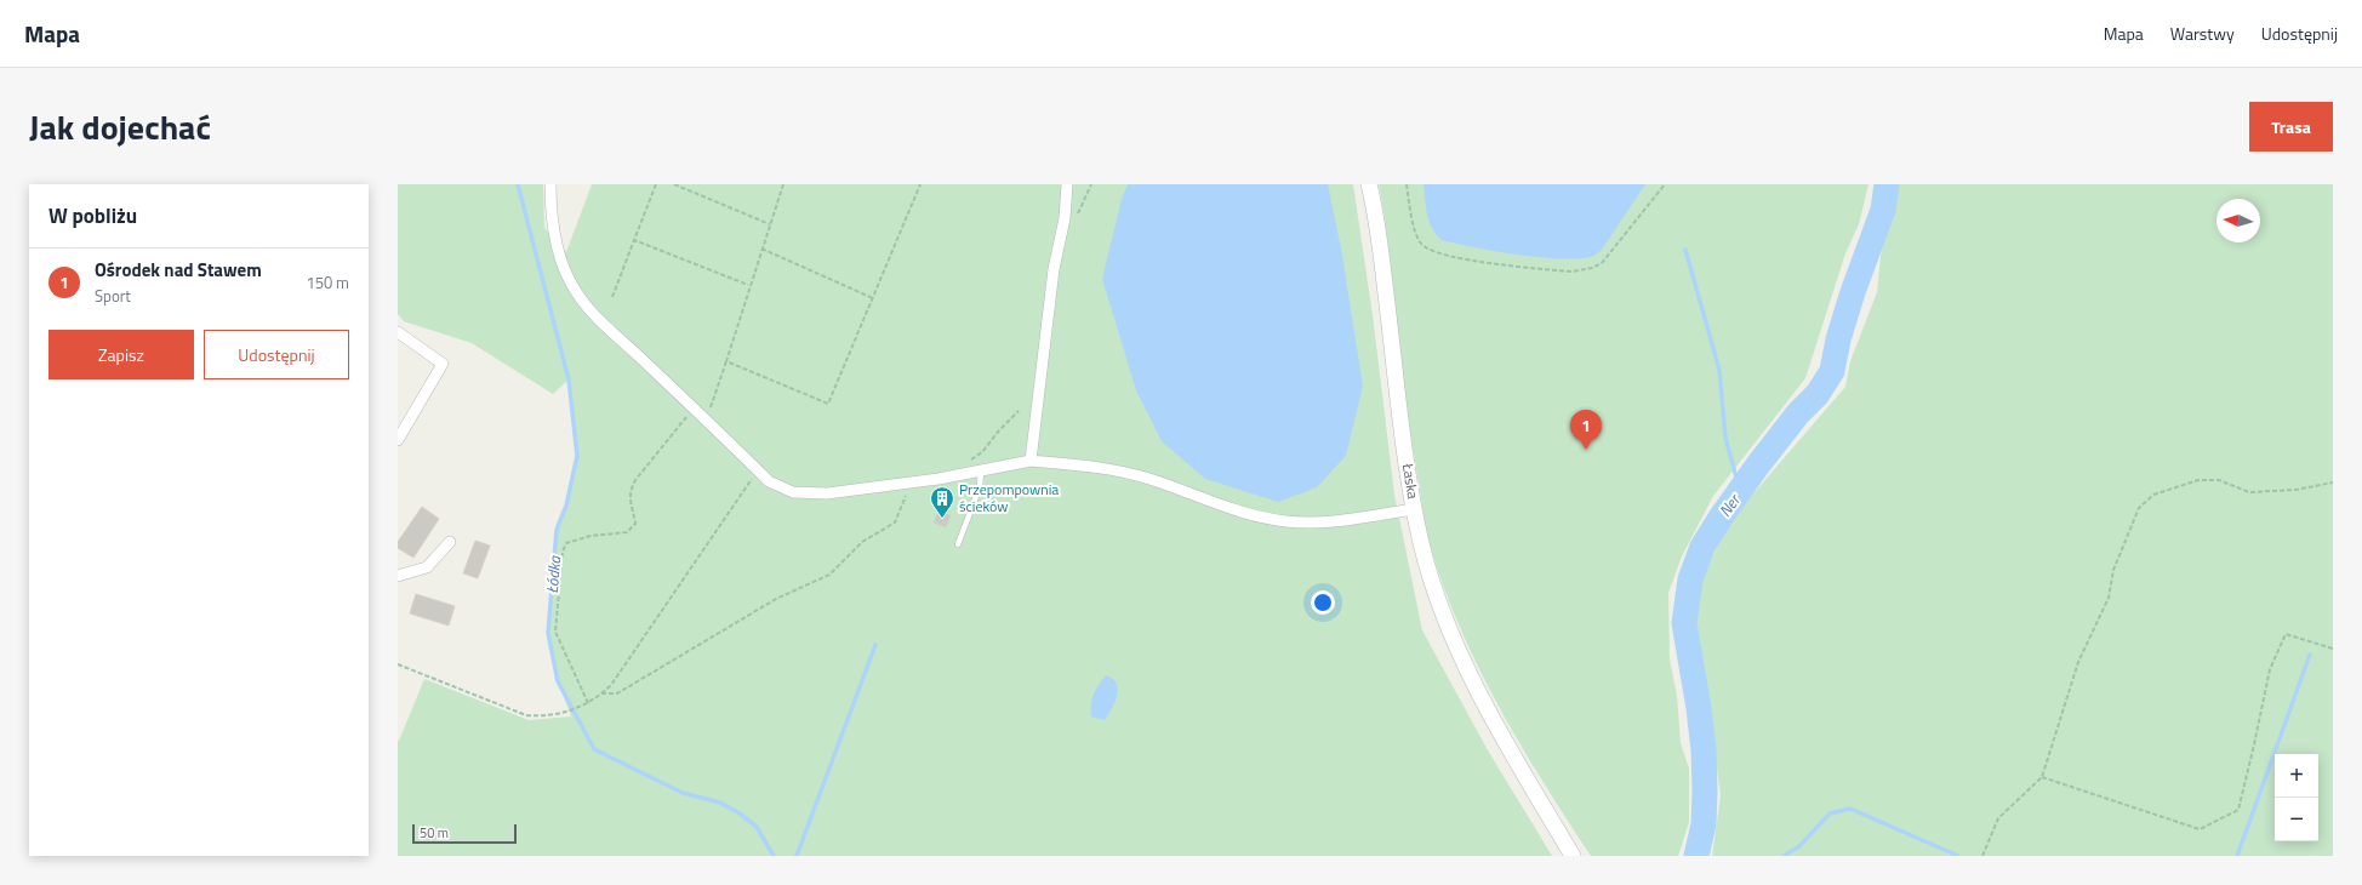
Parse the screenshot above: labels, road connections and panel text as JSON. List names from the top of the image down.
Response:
{
  "streets": {
    "main road": ["Łaska"]
  },
  "water": ["Ner", "Łódka"],
  "places": {
    "building": ["Przepompownia ścieków"]
  },
  "scale_bar": "50 m",
  "north": "left",
  "page": {
    "header": "Mapa",
    "nav": ["Mapa", "Warstwy", "Udostępnij"],
    "title": "Jak dojechać",
    "buttons": [
      "Trasa",
      ["Zapisz", "Udostępnij"]
    ],
    "heading": "W pobliżu",
    "list": [
      {
        "mark": "1",
        "name": "Ośrodek nad Stawem",
        "note": "Sport",
        "value": "150 m"
      }
    ],
    "pins": "1",
    "map_buttons": ["+", "−"],
    "scale": "50 m"
  }
}
